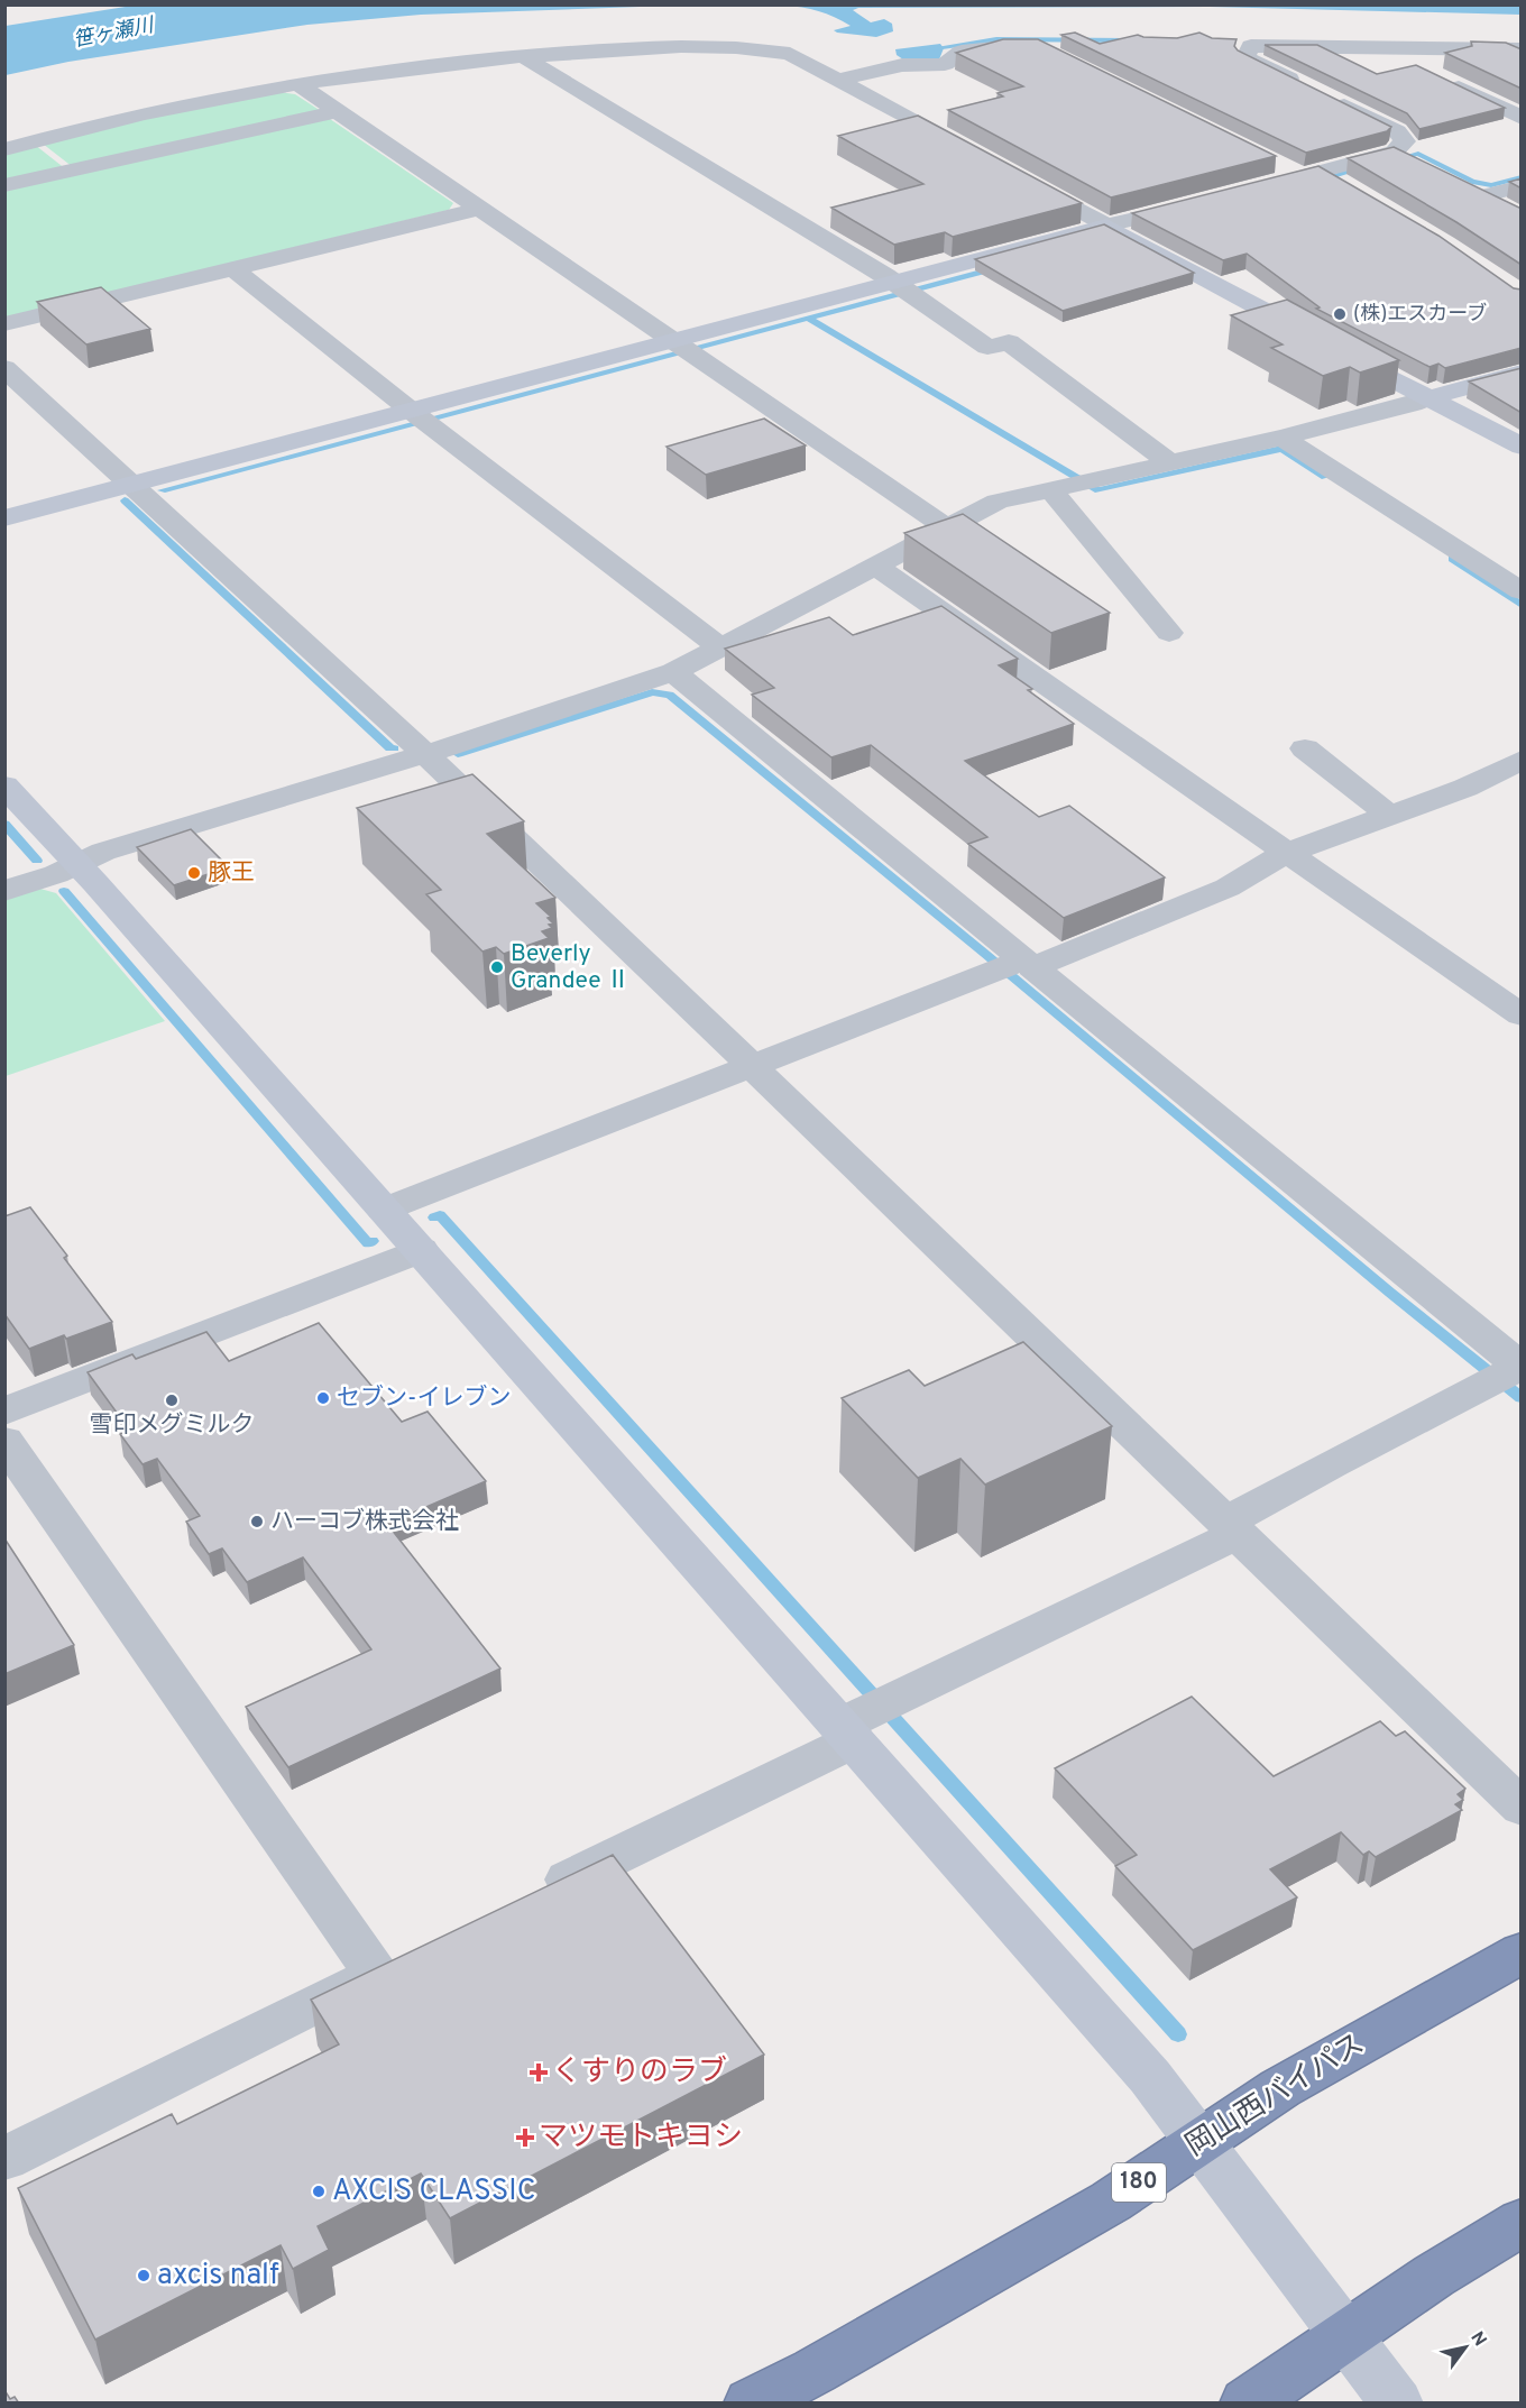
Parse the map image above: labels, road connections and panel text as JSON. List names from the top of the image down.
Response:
{
  "streets": {
    "highway": ["岡山西バイパス", "180"]
  },
  "water": ["笹ヶ瀬川"],
  "places": {
    "other": [
      "(株)エスカーブ",
      "豚王",
      "Beverly Grandee Ⅱ",
      "セブン-イレブン",
      "雪印メグミルク",
      "ハーコブ株式会社",
      "AXCIS CLASSIC",
      "axcis nalf"
    ],
    "health": ["くすりのラブ", "マツモトキヨシ"]
  },
  "north": "top right"
}
